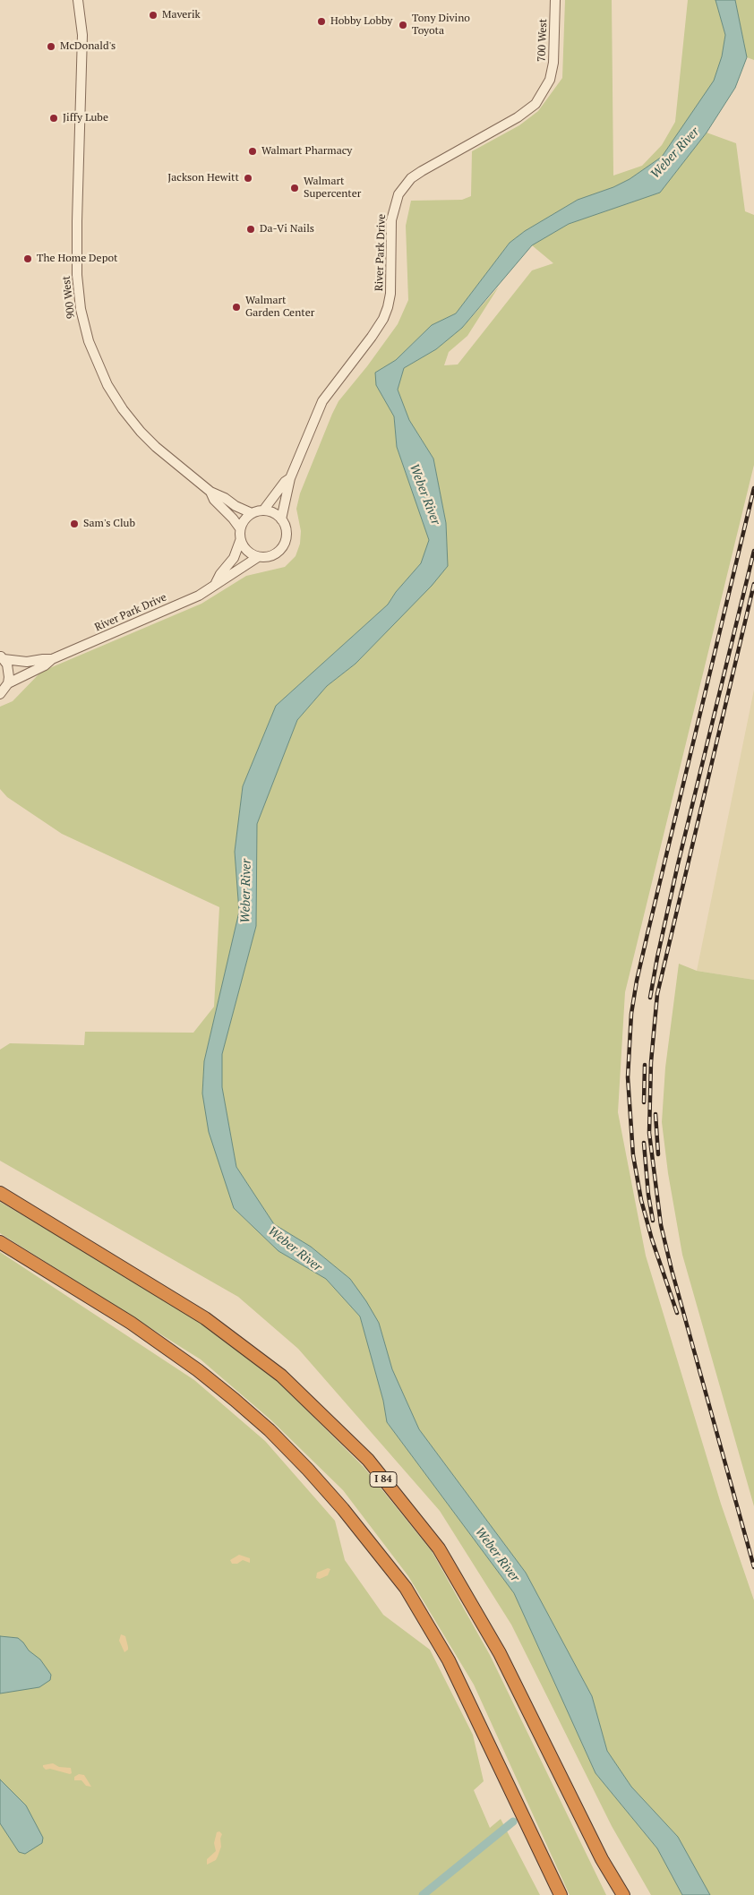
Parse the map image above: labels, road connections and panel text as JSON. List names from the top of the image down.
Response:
{
  "streets": {
    "highway": ["I 84"],
    "street": ["700 West", "River Park Drive", "900 West"]
  },
  "crossings": [
    ["700 West", "River Park Drive"],
    ["River Park Drive", "900 West"]
  ],
  "water": ["Weber River"],
  "places": [
    "Maverik",
    "Hobby Lobby",
    "Tony Divino Toyota",
    "McDonald's",
    "Jiffy Lube",
    "Walmart Pharmacy",
    "Jackson Hewitt",
    "Walmart Supercenter",
    "Da-Vi Nails",
    "The Home Depot",
    "Walmart Garden Center",
    "Sam's Club"
  ]
}
